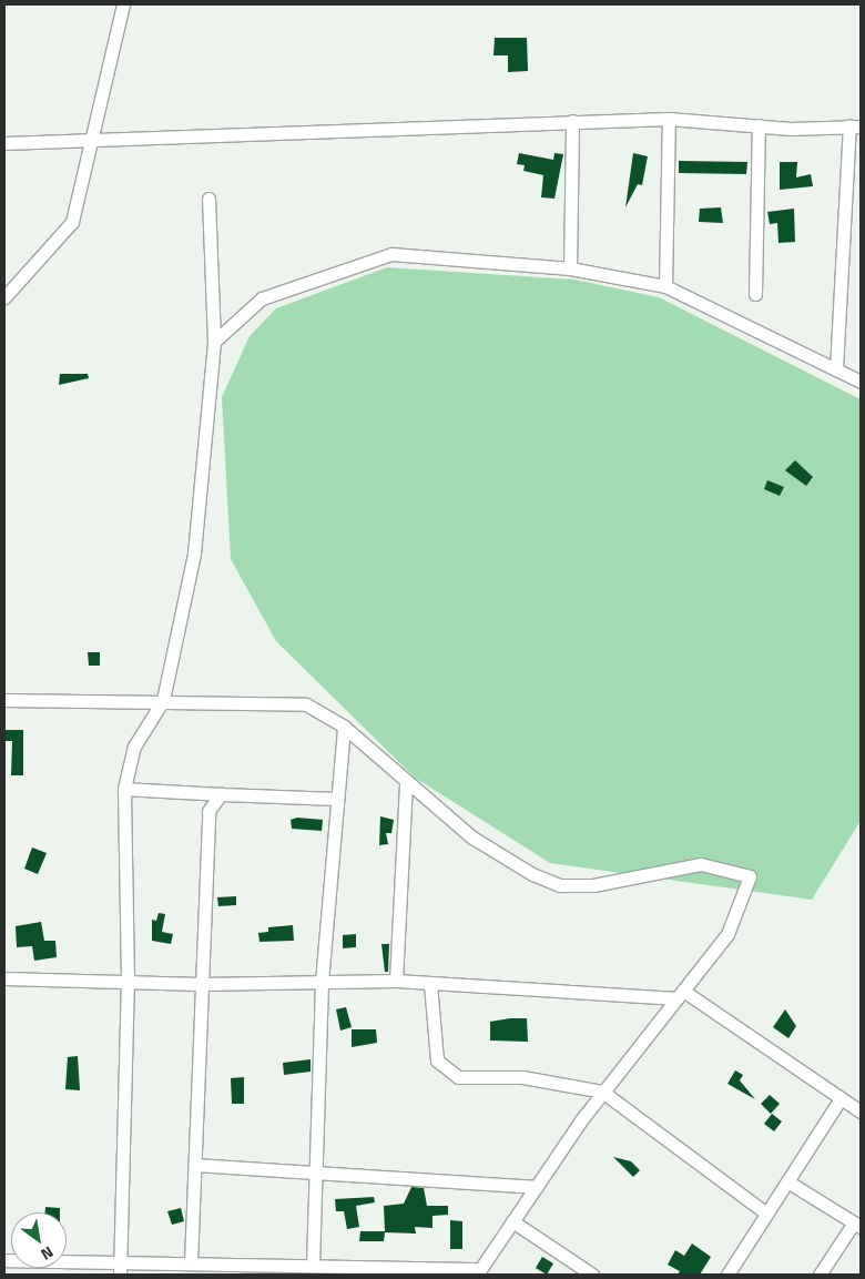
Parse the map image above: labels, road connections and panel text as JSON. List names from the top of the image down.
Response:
{
  "north": "bottom right"
}
